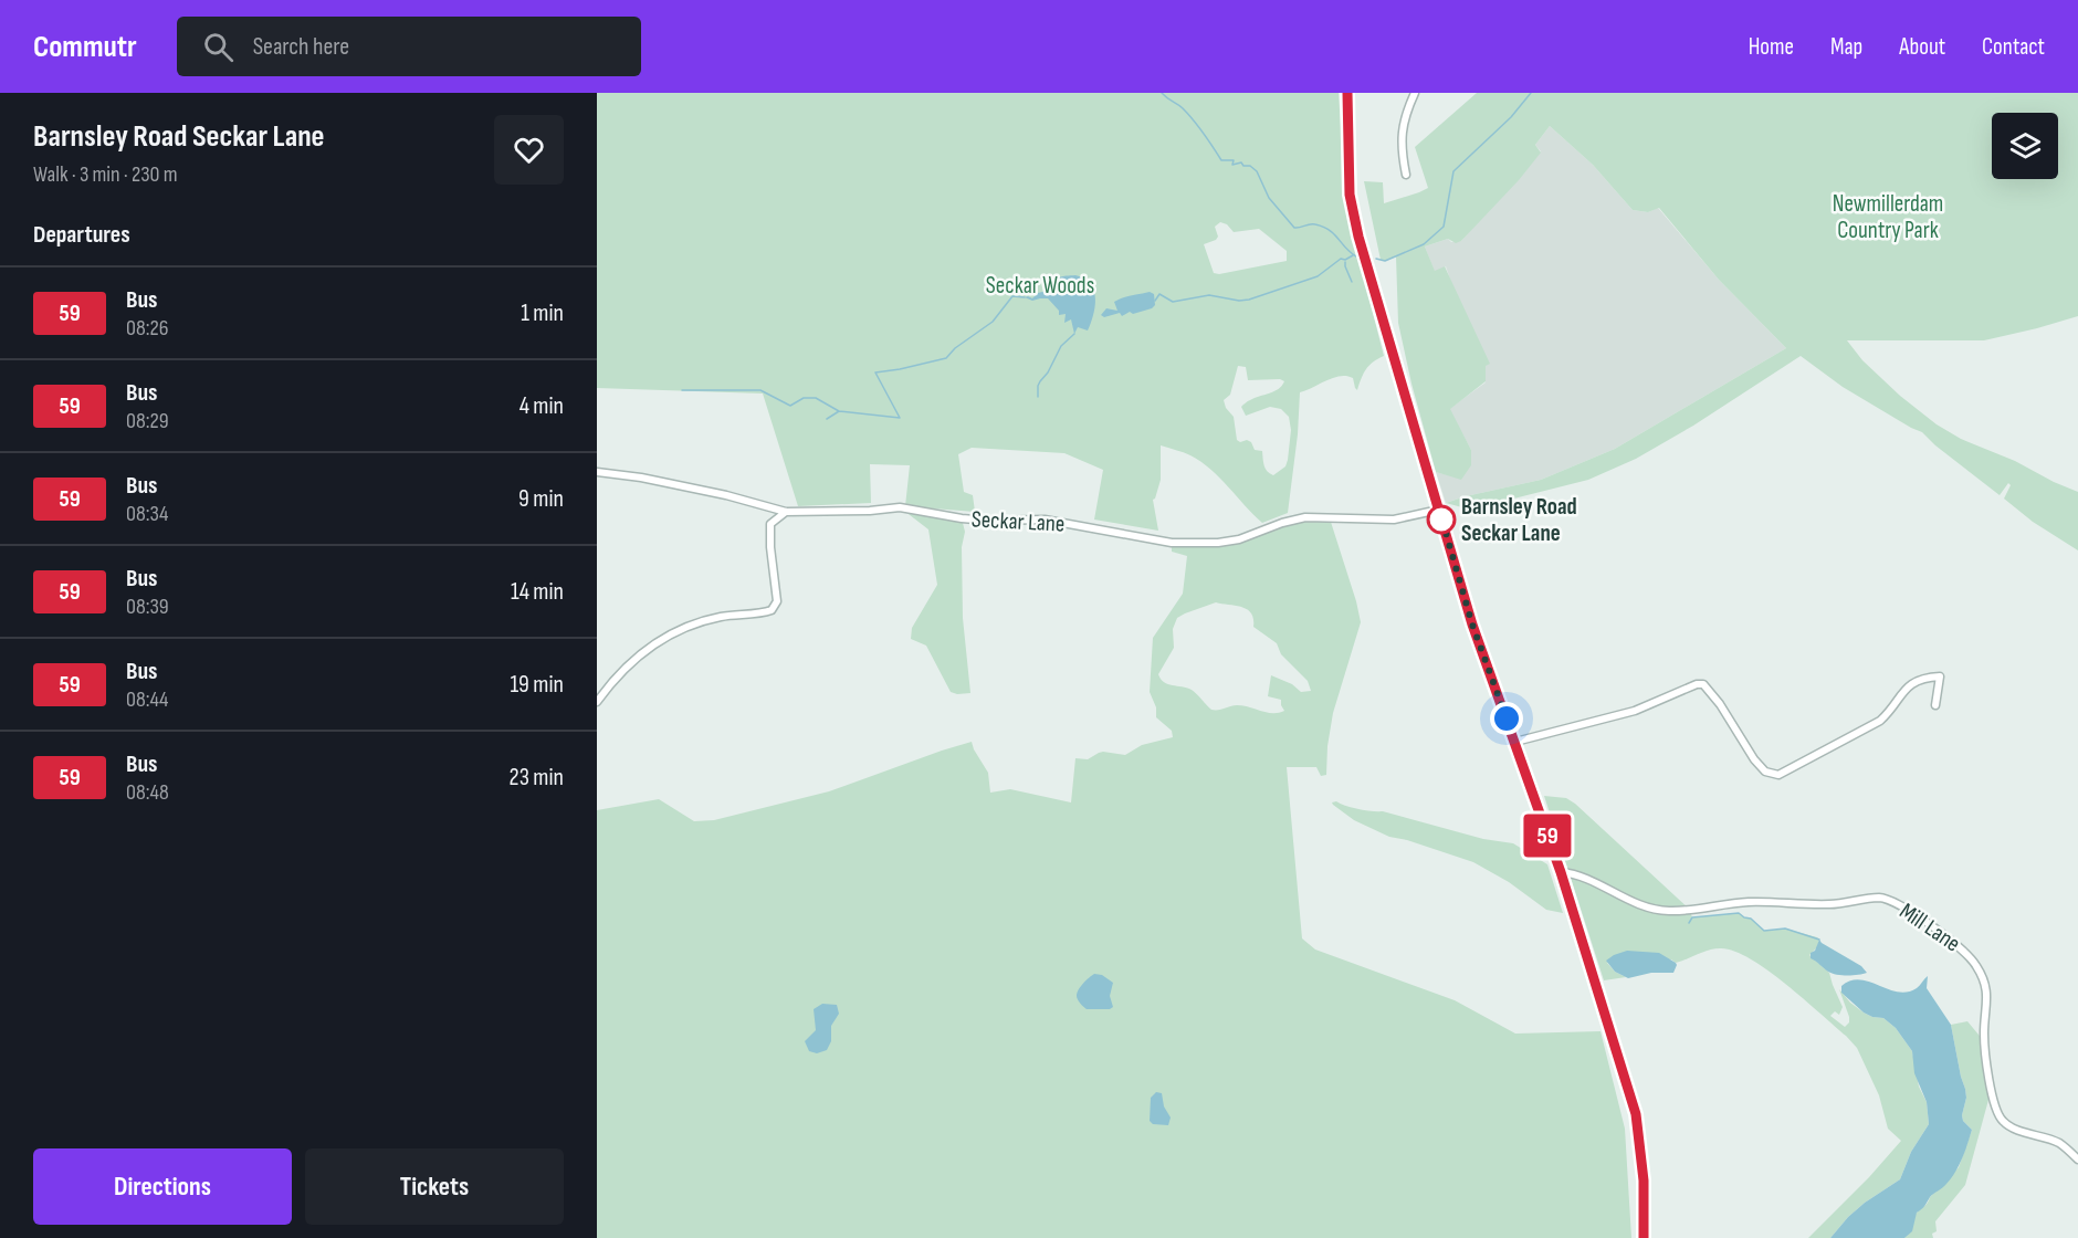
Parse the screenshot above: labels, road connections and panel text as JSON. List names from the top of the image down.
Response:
{
  "streets": {
    "street": ["Seckar Lane", "Mill Lane"]
  },
  "parks": ["Newmillerdam Country Park", "Seckar Woods"],
  "places": ["Barnsley Road Seckar Lane"],
  "lines": ["bus line 59"],
  "page": {
    "header": "Commutr",
    "search": "Search here",
    "nav": [
      "Home",
      "Map",
      "About",
      "Contact"
    ],
    "heading": [
      ["Barnsley Road Seckar Lane", "Walk · 3 min · 230 m"],
      "Departures"
    ],
    "on_map": "59",
    "list": [
      {
        "mark": "59",
        "name": "Bus",
        "note": "08:26",
        "value": "1 min"
      },
      {
        "mark": "59",
        "name": "Bus",
        "note": "08:29",
        "value": "4 min"
      },
      {
        "mark": "59",
        "name": "Bus",
        "note": "08:34",
        "value": "9 min"
      },
      {
        "mark": "59",
        "name": "Bus",
        "note": "08:39",
        "value": "14 min"
      },
      {
        "mark": "59",
        "name": "Bus",
        "note": "08:44",
        "value": "19 min"
      },
      {
        "mark": "59",
        "name": "Bus",
        "note": "08:48",
        "value": "23 min"
      }
    ],
    "buttons": ["Directions", "Tickets"]
  }
}
